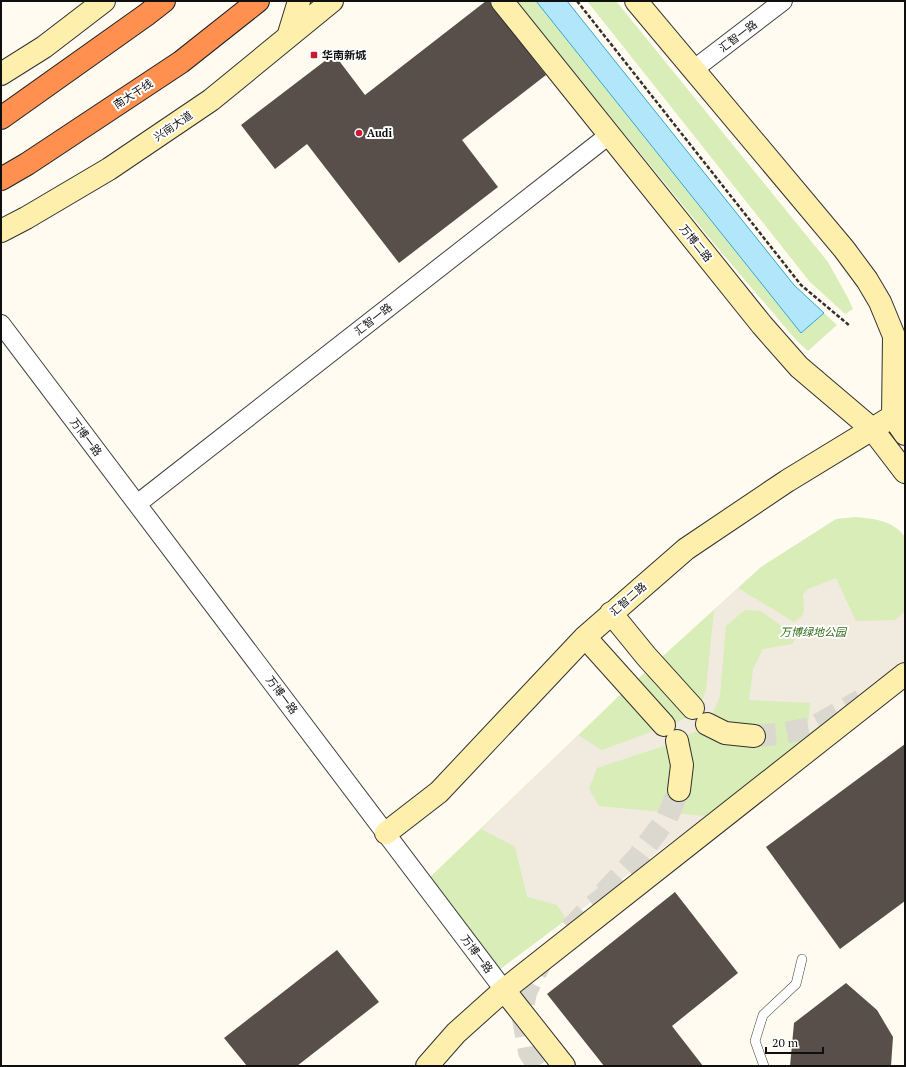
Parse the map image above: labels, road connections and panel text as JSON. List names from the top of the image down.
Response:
{
  "streets": {
    "highway": ["南大干线"],
    "street": [
      "汇智一路",
      "兴南大道",
      "万博二路",
      "万博一路",
      "汇智二路"
    ]
  },
  "crossings": [
    ["汇智一路", "万博二路"],
    ["汇智一路", "万博一路"],
    ["万博二路", "汇智二路"],
    ["万博一路", "汇智二路"]
  ],
  "parks": ["万博绿地公园"],
  "places": {
    "transit": ["华南新城"],
    "other": ["Audi"]
  },
  "scale_bar": "20 m"
}
